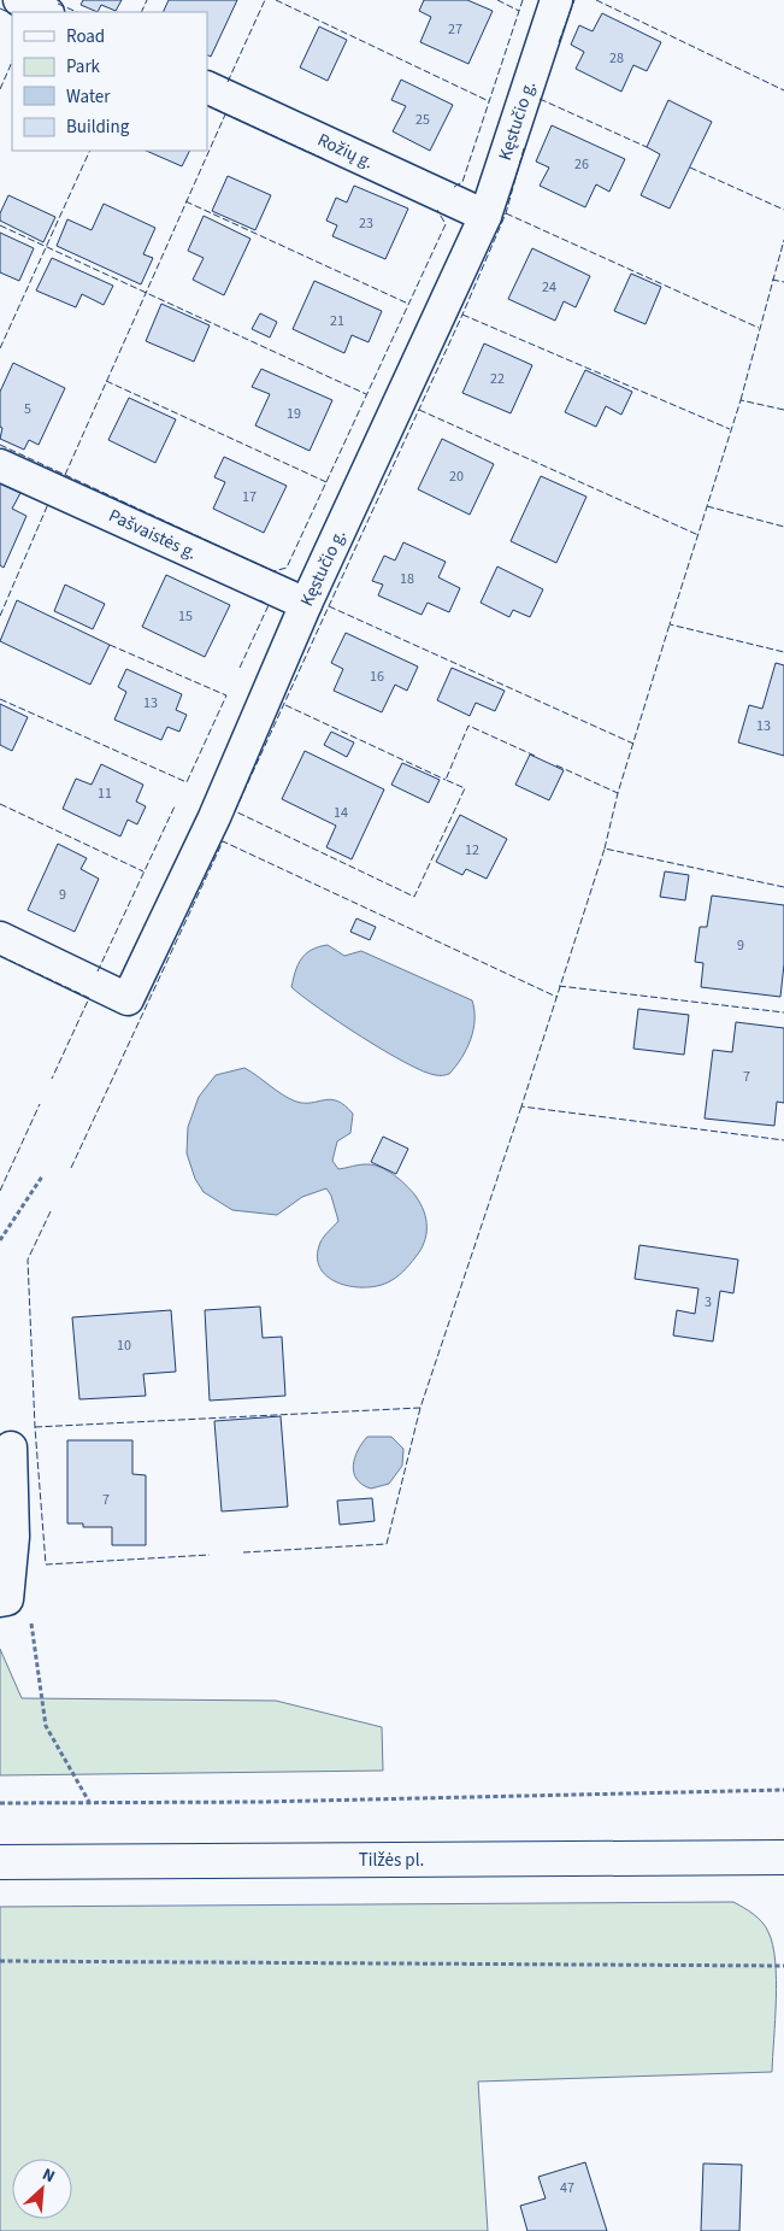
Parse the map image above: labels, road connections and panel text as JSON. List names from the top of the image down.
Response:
{
  "streets": {
    "highway": ["Tilžės pl."],
    "street": ["Kęstučio g.", "Rožių g.", "Pašvaistės g."]
  },
  "crossings": [
    ["Kęstučio g.", "Rožių g."],
    ["Kęstučio g.", "Pašvaistės g."]
  ],
  "house_numbers": [
    "27",
    "28",
    "25",
    "26",
    "23",
    "24",
    "21",
    "22",
    "5",
    "19",
    "20",
    "17",
    "18",
    "15",
    "16",
    "13",
    "13",
    "11",
    "14",
    "12",
    "9",
    "9",
    "7",
    "3",
    "10",
    "7",
    "47"
  ],
  "legend": [
    "Road",
    "Park",
    "Water",
    "Building"
  ],
  "north": "top right"
}
